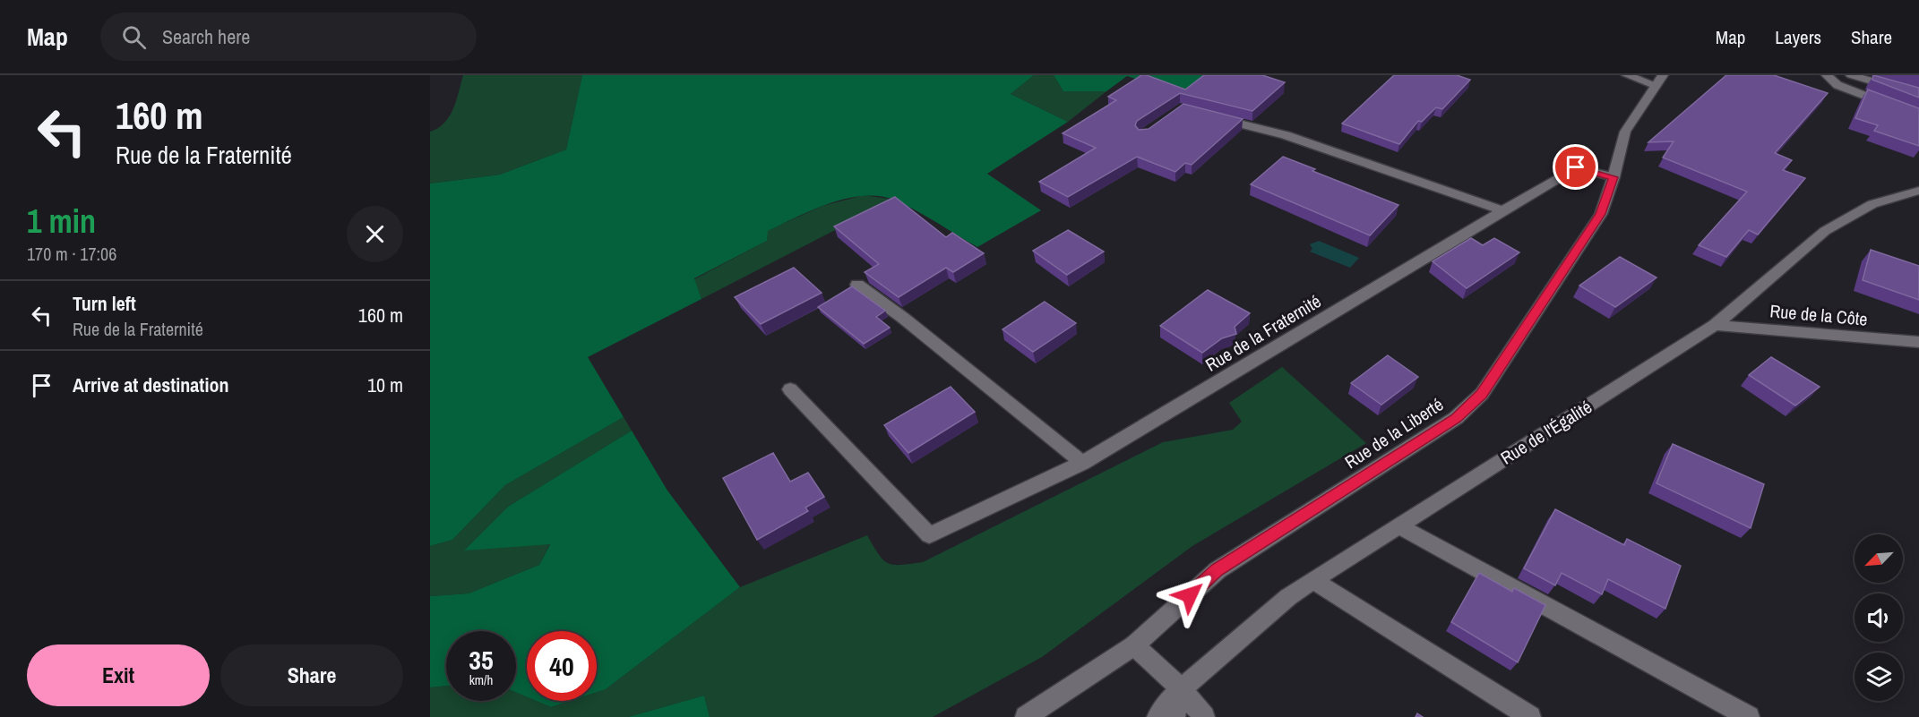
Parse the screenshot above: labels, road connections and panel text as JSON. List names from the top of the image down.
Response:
{
  "streets": {
    "street": [
      "Rue de la Côte",
      "Rue de la Fraternité",
      "Rue de l'Égalité",
      "Rue de la Liberté"
    ]
  },
  "crossings": [
    ["Rue de la Côte", "Rue de l'Égalité"],
    ["Rue de la Fraternité", "Rue de la Liberté"]
  ],
  "north": "bottom left",
  "page": {
    "header": "Map",
    "search": "Search here",
    "nav": ["Map", "Layers", "Share"],
    "turn": ["160 m", "Rue de la Fraternité"],
    "heading": ["1 min", "170 m · 17:06"],
    "list": [
      {
        "name": "Turn left",
        "note": "Rue de la Fraternité",
        "value": "160 m"
      },
      {
        "name": "Arrive at destination",
        "value": "10 m"
      }
    ],
    "speed": "35 km/h",
    "limit": "40",
    "buttons": ["Exit", "Share"]
  }
}
